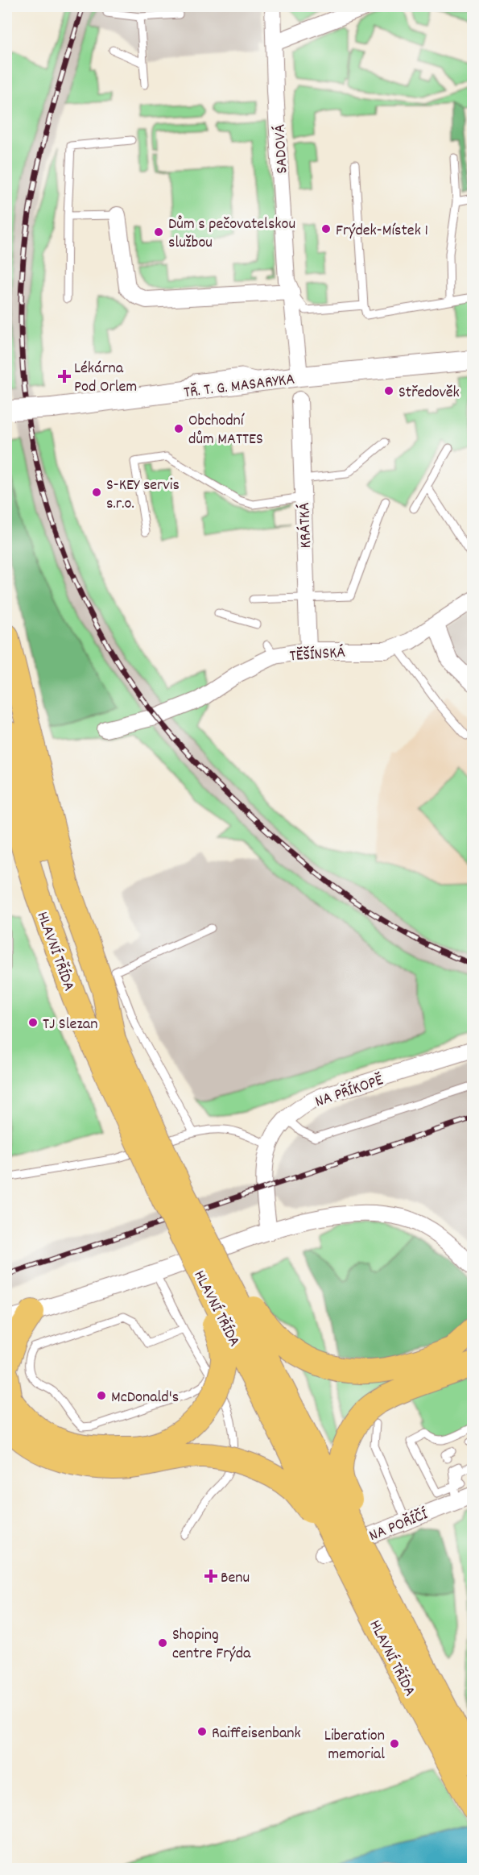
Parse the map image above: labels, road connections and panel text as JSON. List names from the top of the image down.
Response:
{
  "streets": {
    "main road": ["HLAVNÍ TŘÍDA"],
    "street": [
      "SADOVÁ",
      "TŘ. T. G. MASARYKA",
      "KRÁTKÁ",
      "TĚŠÍNSKÁ",
      "NA PŘÍKOPĚ",
      "NA POŘÍČÍ"
    ]
  },
  "crossings": [
    ["SADOVÁ", "TŘ. T. G. MASARYKA"],
    ["KRÁTKÁ", "TĚŠÍNSKÁ"]
  ],
  "places": {
    "other": [
      "Frýdek-Místek 1",
      "Dům s pečovatelskou službou",
      "Středověk",
      "Obchodní dům MATTES",
      "S-KEY servis s.r.o.",
      "TJ Slezan",
      "McDonald's",
      "Shoping centre Frýda",
      "Raiffeisenbank",
      "Liberation memorial"
    ],
    "health": ["Lékárna Pod Orlem", "Benu"]
  }
}
